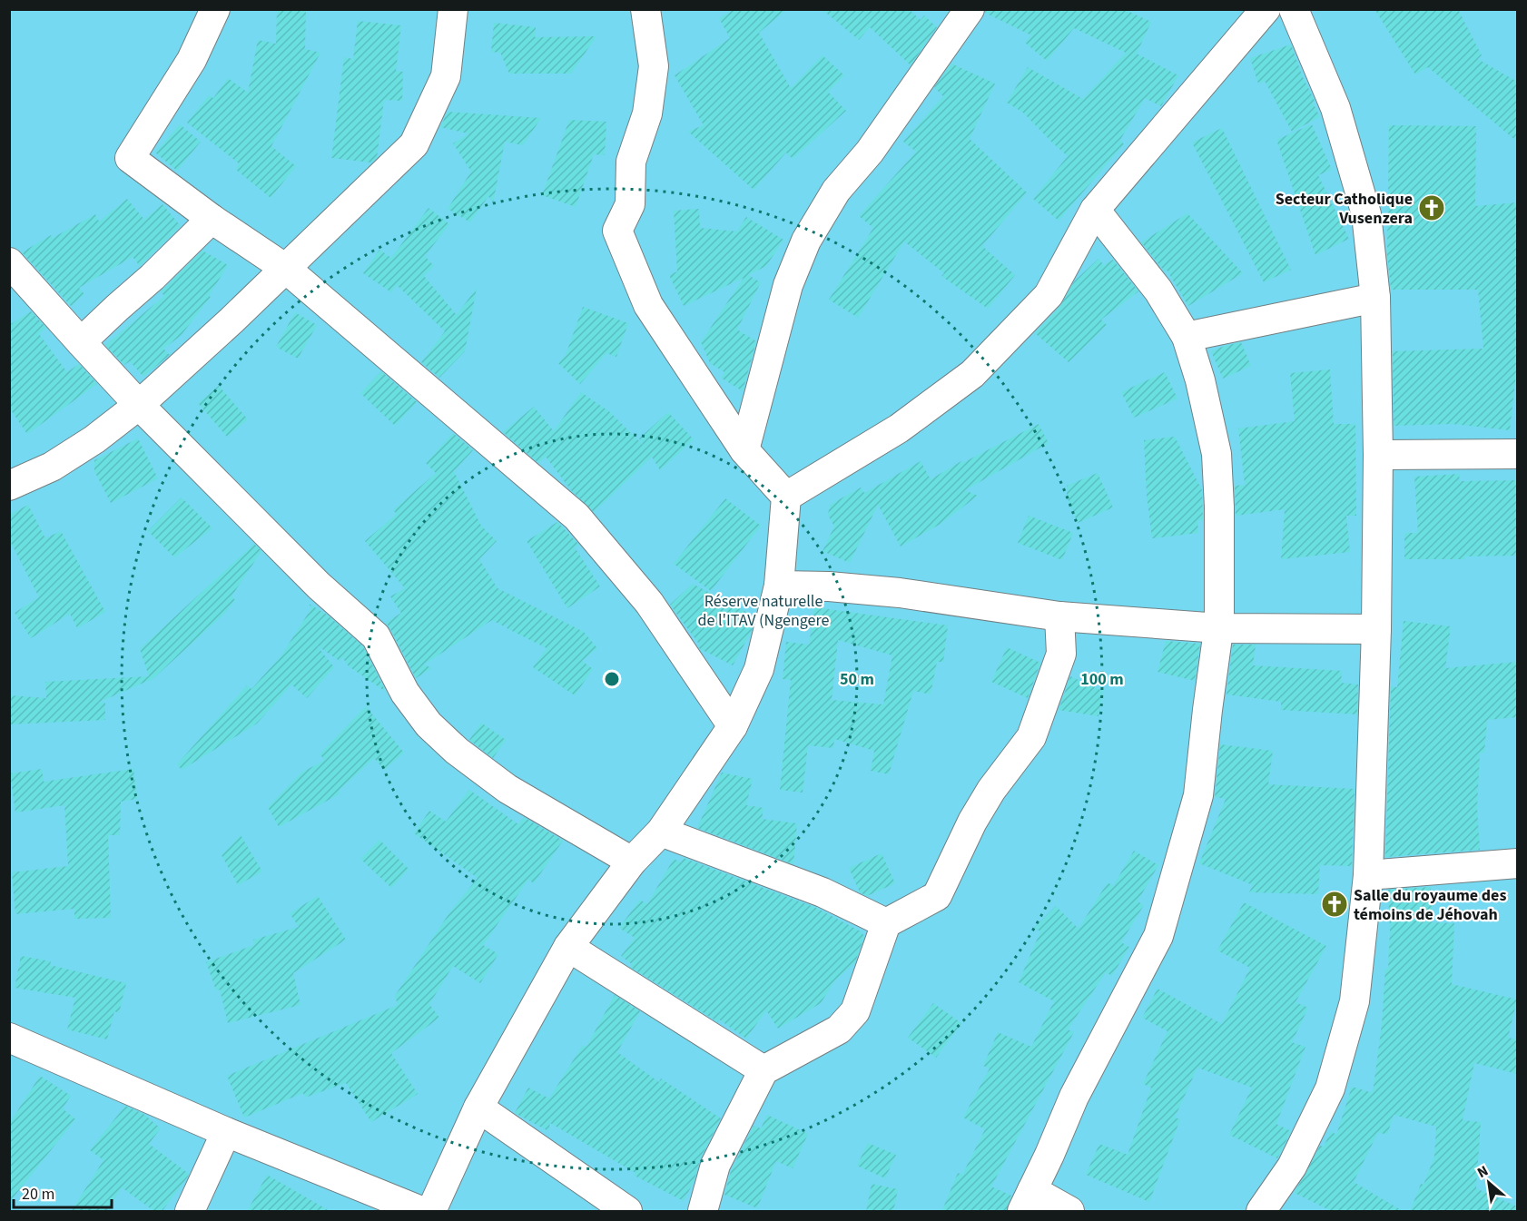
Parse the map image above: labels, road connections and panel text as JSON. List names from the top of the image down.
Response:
{
  "parks": ["Réserve naturelle de l'ITAV (Ngengere"],
  "places": {
    "church": ["Secteur Catholique Vusenzera", "Salle du royaume des témoins de Jéhovah"]
  },
  "scale_bar": "20 m",
  "north": "top left",
  "rings": ["50 m", "100 m"]
}
